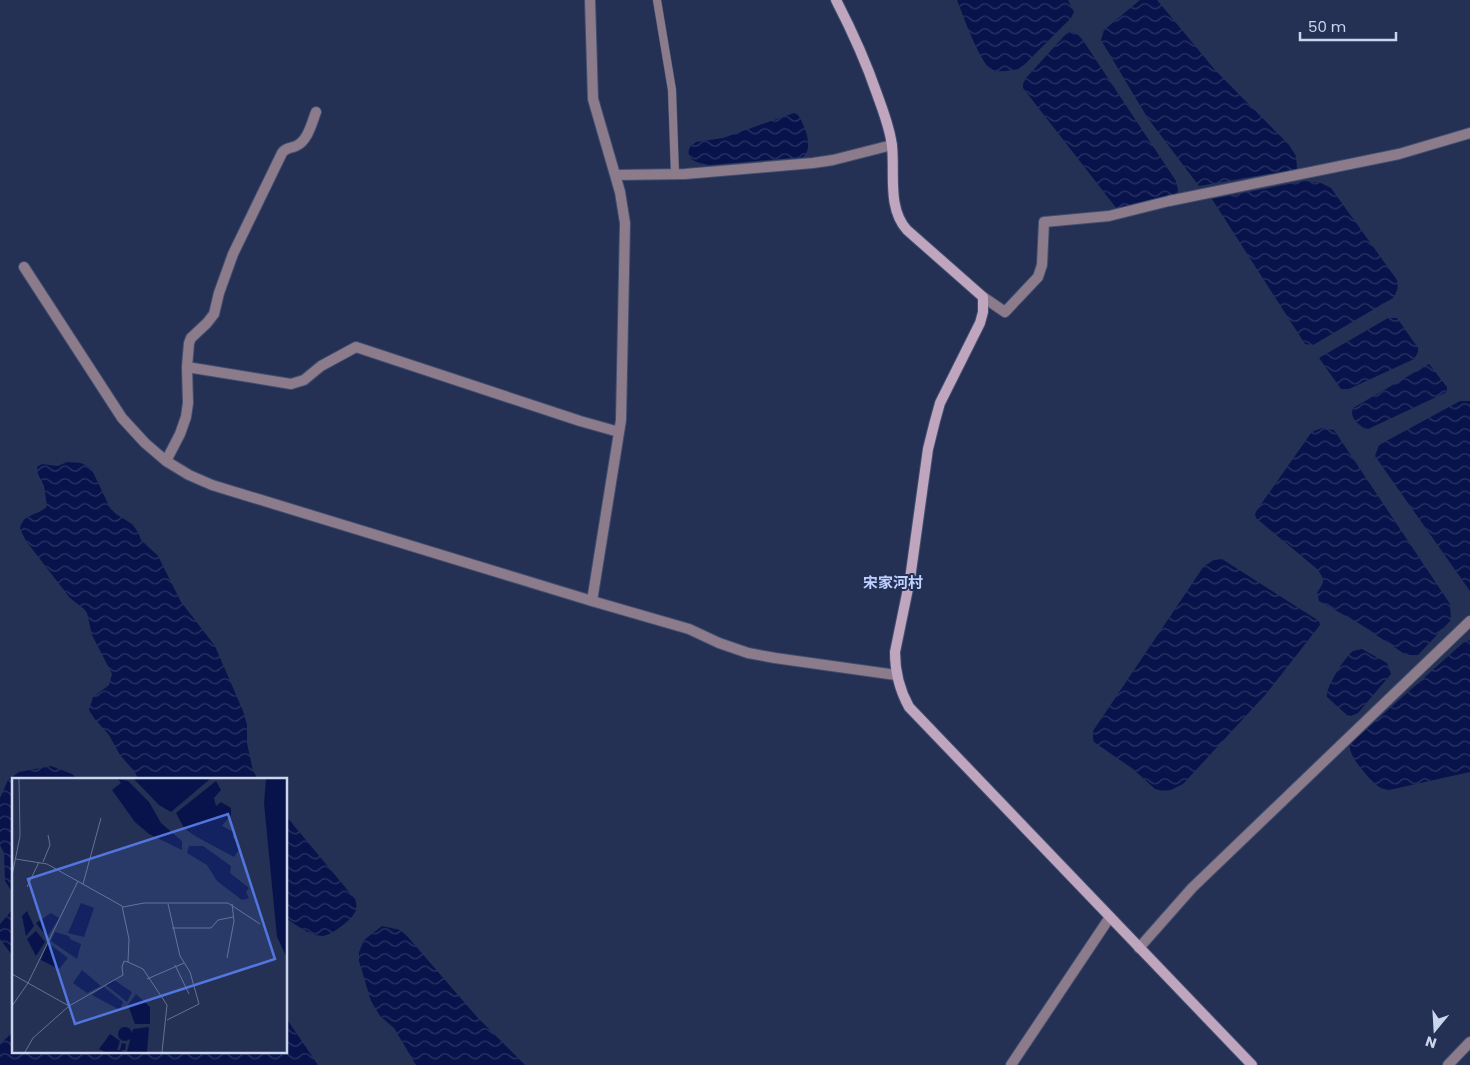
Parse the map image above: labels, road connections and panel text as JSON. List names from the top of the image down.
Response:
{
  "districts": ["宋家河村"],
  "scale_bar": "50 m",
  "north": "bottom"
}
